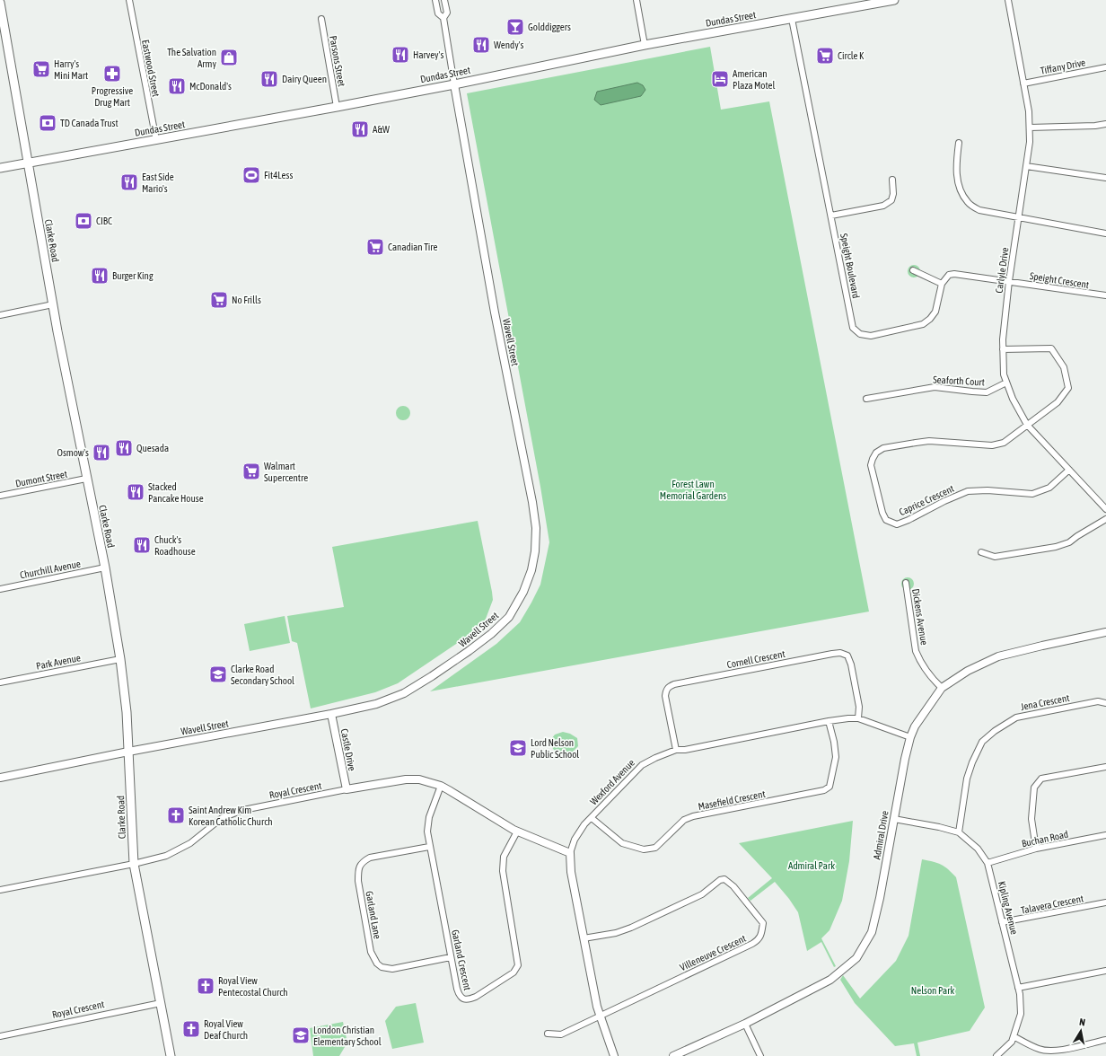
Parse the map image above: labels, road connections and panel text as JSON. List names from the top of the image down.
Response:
{
  "streets": {
    "main road": ["Dundas Street", "Clarke Road"],
    "street": [
      "Parsons Street",
      "Tiffany Drive",
      "Eastwood Street",
      "Speight Boulevard",
      "Carlyle Drive",
      "Speight Crescent",
      "Wavell Street",
      "Seaforth Court",
      "Dumont Street",
      "Caprice Crescent",
      "Churchill Avenue",
      "Dickens Avenue",
      "Cornell Crescent",
      "Park Avenue",
      "Jena Crescent",
      "Castle Drive",
      "Wexford Avenue",
      "Royal Crescent",
      "Masefield Crescent",
      "Admiral Drive",
      "Buchan Road",
      "Talavera Crescent",
      "Kipling Avenue",
      "Garland Lane",
      "Villeneuve Crescent",
      "Garland Crescent"
    ]
  },
  "crossings": [
    ["Dundas Street", "Parsons Street"],
    ["Dundas Street", "Eastwood Street"],
    ["Dundas Street", "Clarke Road"],
    ["Dundas Street", "Speight Boulevard"],
    ["Dundas Street", "Wavell Street"],
    ["Tiffany Drive", "Carlyle Drive"],
    ["Clarke Road", "Wavell Street"],
    ["Clarke Road", "Dumont Street"],
    ["Clarke Road", "Churchill Avenue"],
    ["Clarke Road", "Park Avenue"],
    ["Clarke Road", "Royal Crescent"],
    ["Carlyle Drive", "Speight Crescent"],
    ["Carlyle Drive", "Seaforth Court"],
    ["Carlyle Drive", "Caprice Crescent"],
    ["Wavell Street", "Castle Drive"],
    ["Dickens Avenue", "Admiral Drive"],
    ["Cornell Crescent", "Wexford Avenue"],
    ["Jena Crescent", "Kipling Avenue"],
    ["Castle Drive", "Royal Crescent"],
    ["Wexford Avenue", "Royal Crescent"],
    ["Wexford Avenue", "Masefield Crescent"],
    ["Wexford Avenue", "Admiral Drive"],
    ["Wexford Avenue", "Villeneuve Crescent"],
    ["Royal Crescent", "Garland Crescent"],
    ["Admiral Drive", "Kipling Avenue"],
    ["Buchan Road", "Kipling Avenue"],
    ["Talavera Crescent", "Kipling Avenue"],
    ["Garland Lane", "Garland Crescent"]
  ],
  "parks": ["Forest Lawn Memorial Gardens", "Admiral Park", "Nelson Park"],
  "places": {
    "bar": ["Golddiggers"],
    "restaurant": [
      "Wendy's",
      "Harvey's",
      "Dairy Queen",
      "McDonald's",
      "A&W",
      "East Side Mario's",
      "Burger King",
      "Quesada",
      "Osmow's",
      "Stacked Pancake House",
      "Chuck's Roadhouse"
    ],
    "supermarket": [
      "Circle K",
      "Harry's Mini Mart",
      "Canadian Tire",
      "No Frills",
      "Walmart Supercentre"
    ],
    "shop": ["The Salvation Army"],
    "pharmacy": ["Progressive Drug Mart"],
    "hotel": ["American Plaza Motel"],
    "bank": ["TD Canada Trust", "CIBC"],
    "sports": ["Fit4Less"],
    "school or university": ["Clarke Road Secondary School", "Lord Nelson Public School", "London Christian Elementary School"],
    "church": ["Saint Andrew Kim Korean Catholic Church", "Royal View Pentecostal Church", "Royal View Deaf Church"]
  },
  "north": "top"
}
